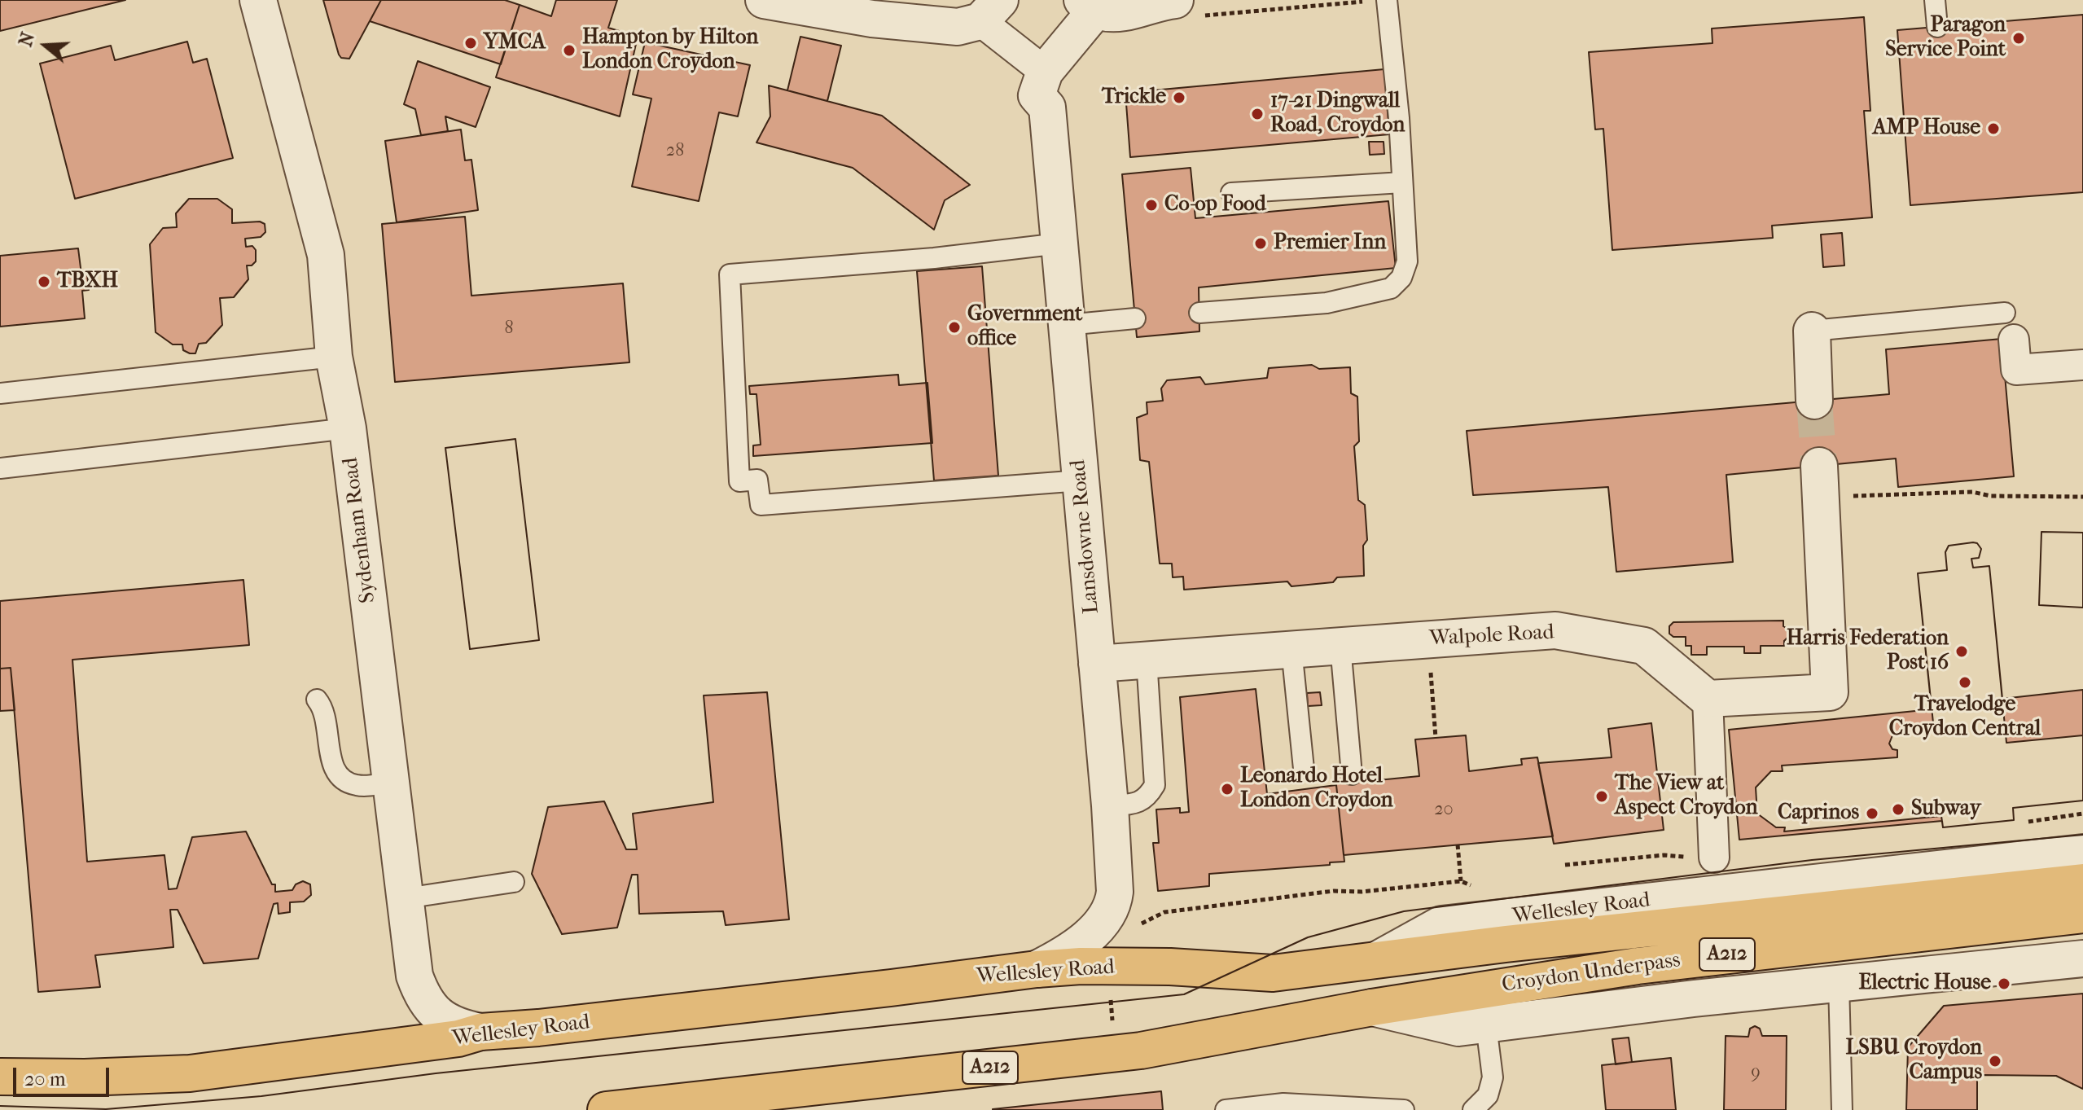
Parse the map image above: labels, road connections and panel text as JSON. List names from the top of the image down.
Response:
{
  "streets": {
    "main road": ["Wellesley Road", "A212", "Croydon Underpass"],
    "street": ["Sydenham Road", "Lansdowne Road", "Walpole Road"]
  },
  "crossings": [
    ["Sydenham Road", "Wellesley Road"],
    ["Lansdowne Road", "Walpole Road"],
    ["Lansdowne Road", "Wellesley Road"],
    ["Wellesley Road", "Croydon Underpass"],
    ["A212", "Croydon Underpass"]
  ],
  "places": [
    "Paragon Service Point",
    "YMCA",
    "Hampton by Hilton London Croydon",
    "Trickle",
    "17-21 Dingwall Road, Croydon",
    "AMP House",
    "Co-op Food",
    "Premier Inn",
    "TBXH",
    "Government office",
    "Harris Federation Post 16",
    "Travelodge Croydon Central",
    "Leonardo Hotel London Croydon",
    "The View at Aspect Croydon",
    "Subway",
    "Caprinos",
    "Electric House",
    "LSBU Croydon Campus"
  ],
  "house_numbers": [
    "28",
    "8",
    "20",
    "9"
  ],
  "scale_bar": "20 m",
  "north": "left"
}
